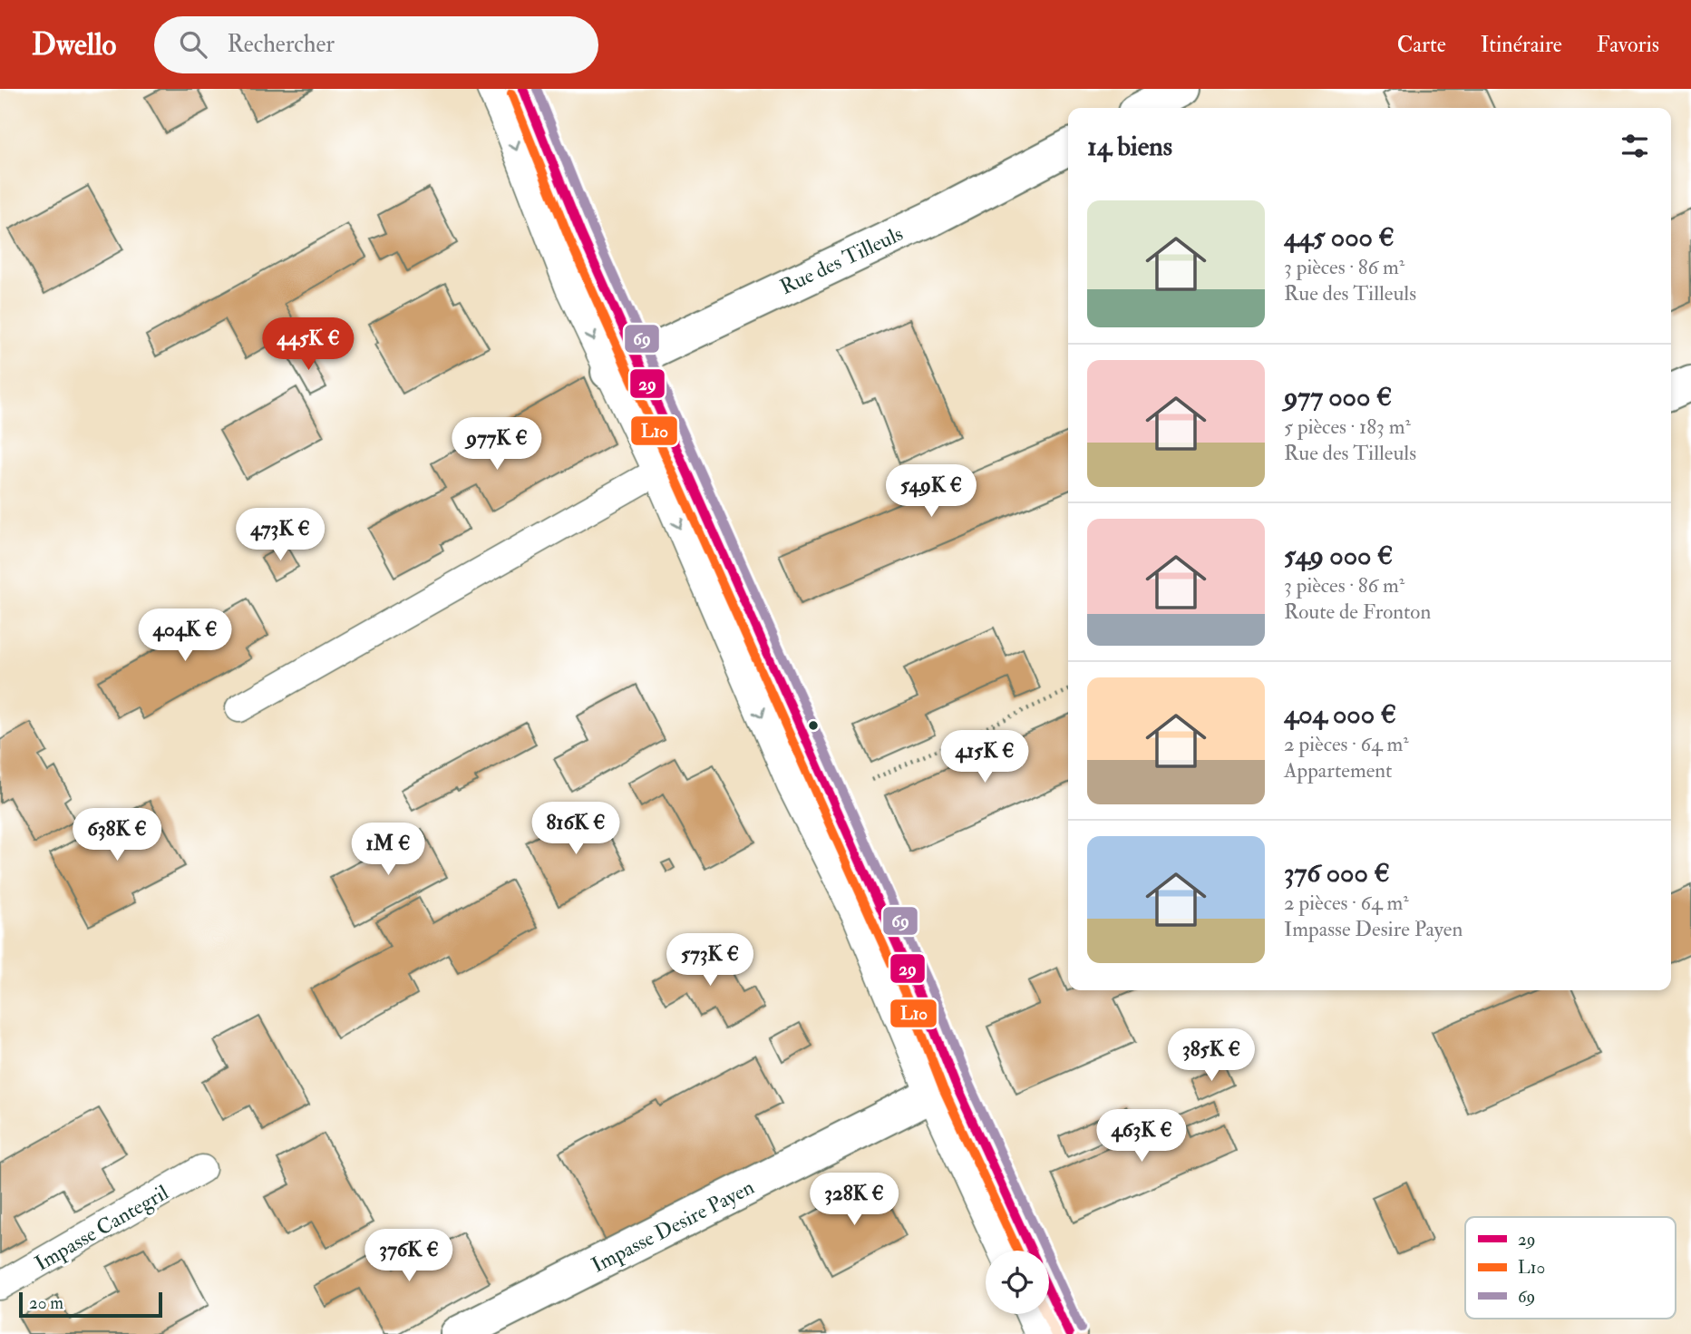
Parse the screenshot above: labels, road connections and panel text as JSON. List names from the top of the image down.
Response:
{
  "streets": {
    "street": ["Rue des Tilleuls", "Impasse Desire Payen"],
    "lane": ["Impasse Cantegril"]
  },
  "lines": ["transit line 29", "transit line 69", "transit line L10"],
  "legend": ["29", "L10", "69"],
  "scale_bar": "20 m",
  "page": {
    "header": "Dwello",
    "search": "Rechercher",
    "nav": ["Carte", "Itinéraire", "Favoris"],
    "heading": "14 biens",
    "list": [
      {
        "name": "445 000 €",
        "note": "3 pièces · 86 m² · Rue des Tilleuls"
      },
      {
        "name": "977 000 €",
        "note": "5 pièces · 183 m² · Rue des Tilleuls"
      },
      {
        "name": "549 000 €",
        "note": "3 pièces · 86 m² · Route de Fronton"
      },
      {
        "name": "404 000 €",
        "note": "2 pièces · 64 m² · Appartement"
      },
      {
        "name": "376 000 €",
        "note": "2 pièces · 64 m² · Impasse Desire Payen"
      }
    ],
    "price": [
      "445K €",
      "977K €",
      "549K €",
      "473K €",
      "404K €",
      "415K €",
      "816K €",
      "638K €",
      "1M €",
      "573K €",
      "385K €",
      "463K €",
      "328K €",
      "376K €"
    ],
    "scale": "20 m"
  }
}
